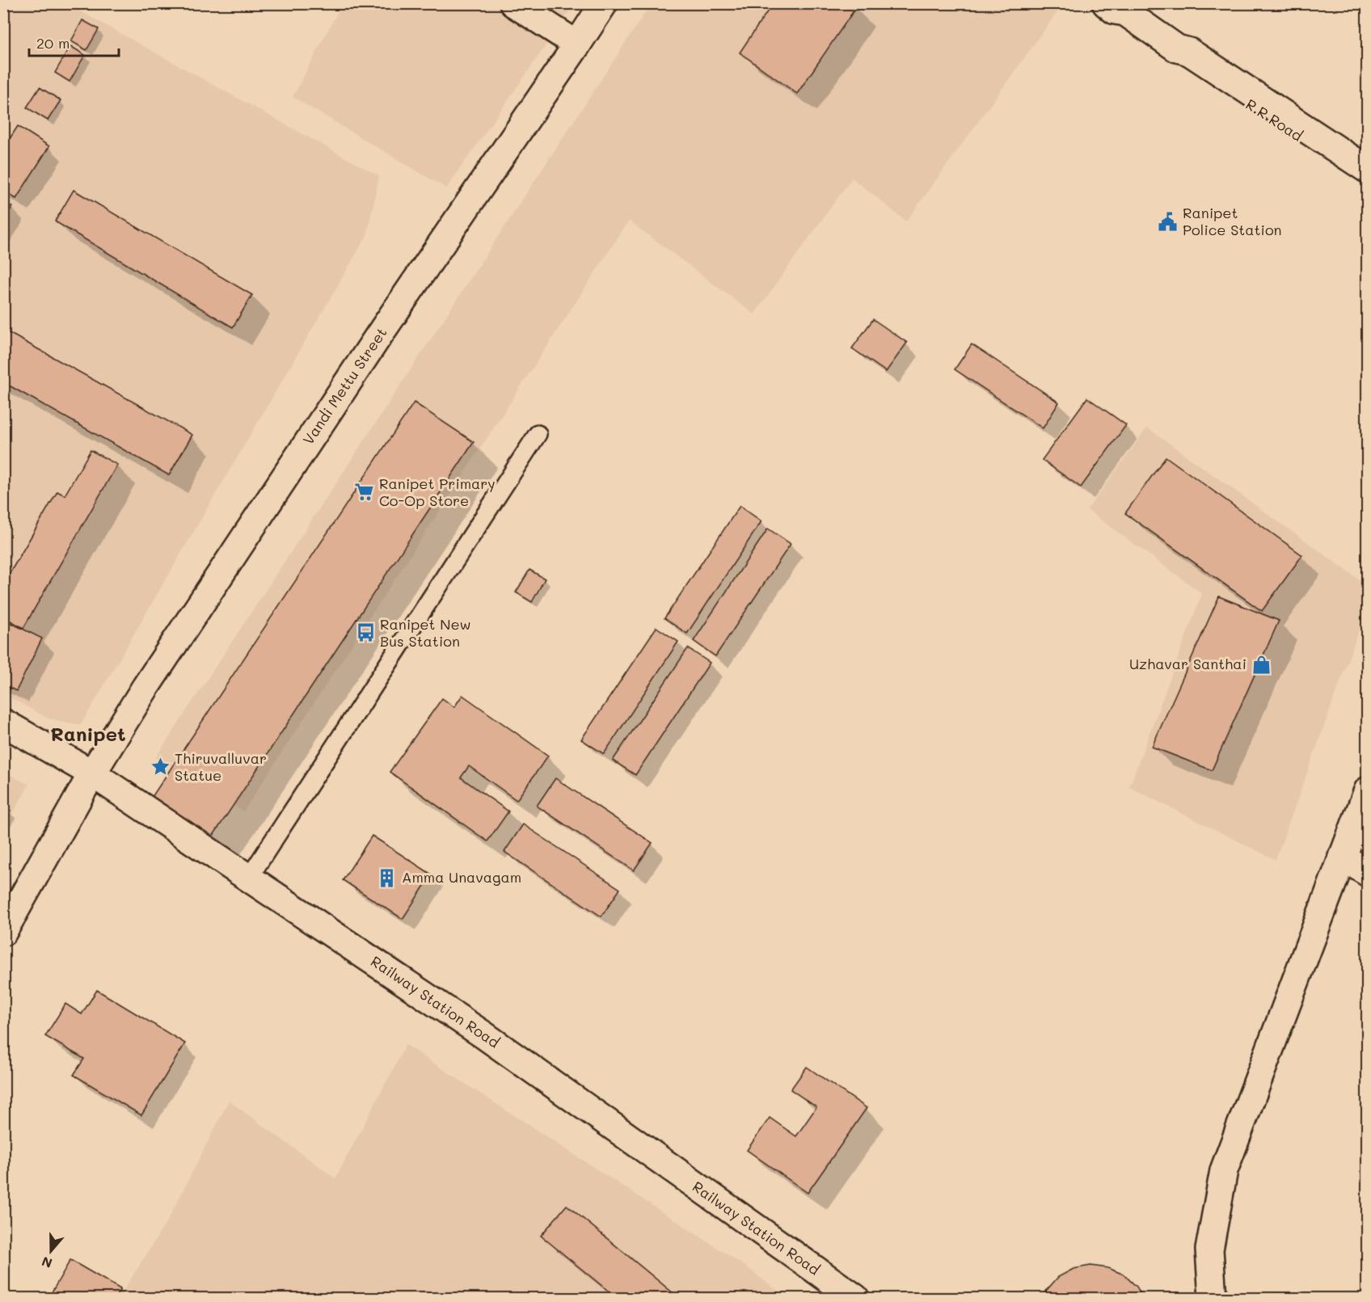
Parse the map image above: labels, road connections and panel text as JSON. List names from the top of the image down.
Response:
{
  "streets": {
    "street": ["R.R Road", "Vandi Mettu Street", "Railway Station Road"]
  },
  "crossings": [
    ["Vandi Mettu Street", "Railway Station Road"]
  ],
  "districts": ["Ranipet"],
  "places": {
    "public building": ["Ranipet Police Station"],
    "supermarket": ["Ranipet Primary Co-Op Store"],
    "bus stop": ["Ranipet New Bus Station"],
    "shop": ["Uzhavar Santhai"],
    "place": ["Thiruvalluvar Statue"],
    "building": ["Amma Unavagam"]
  },
  "scale_bar": "20 m",
  "north": "bottom"
}
